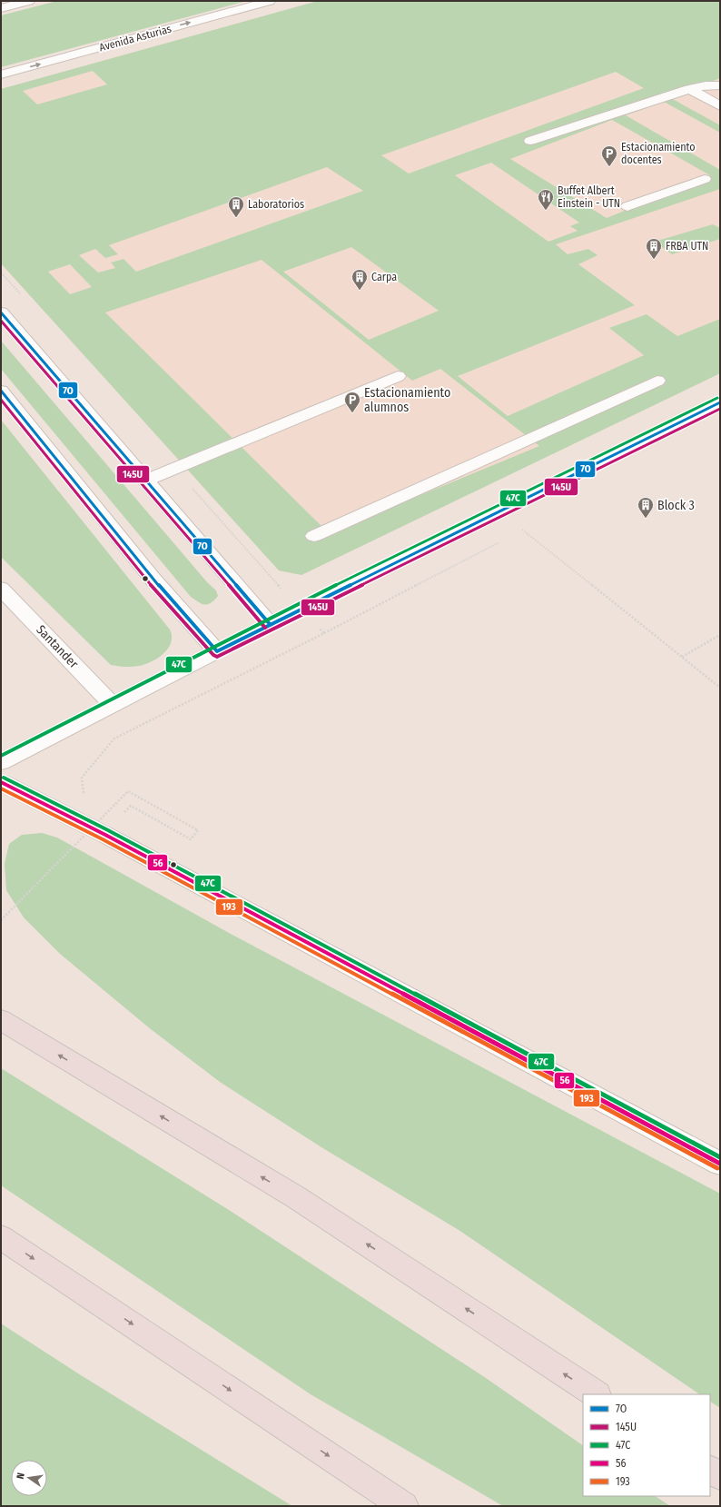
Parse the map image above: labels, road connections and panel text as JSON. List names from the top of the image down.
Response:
{
  "streets": {
    "street": ["Avenida Asturias", "Santander"]
  },
  "one_way": ["Avenida Asturias"],
  "places": {
    "parking": ["Estacionamiento docentes", "Estacionamiento alumnos"],
    "restaurant": ["Buffet Albert Einstein - UTN"],
    "building": [
      "Laboratorios",
      "FRBA UTN",
      "Carpa",
      "Block 3"
    ]
  },
  "lines": [
    "transit line 7O",
    "transit line 145U",
    "transit line 47C",
    "transit line 56",
    "transit line 193"
  ],
  "legend": [
    "7O",
    "145U",
    "47C",
    "56",
    "193"
  ],
  "north": "left"
}
